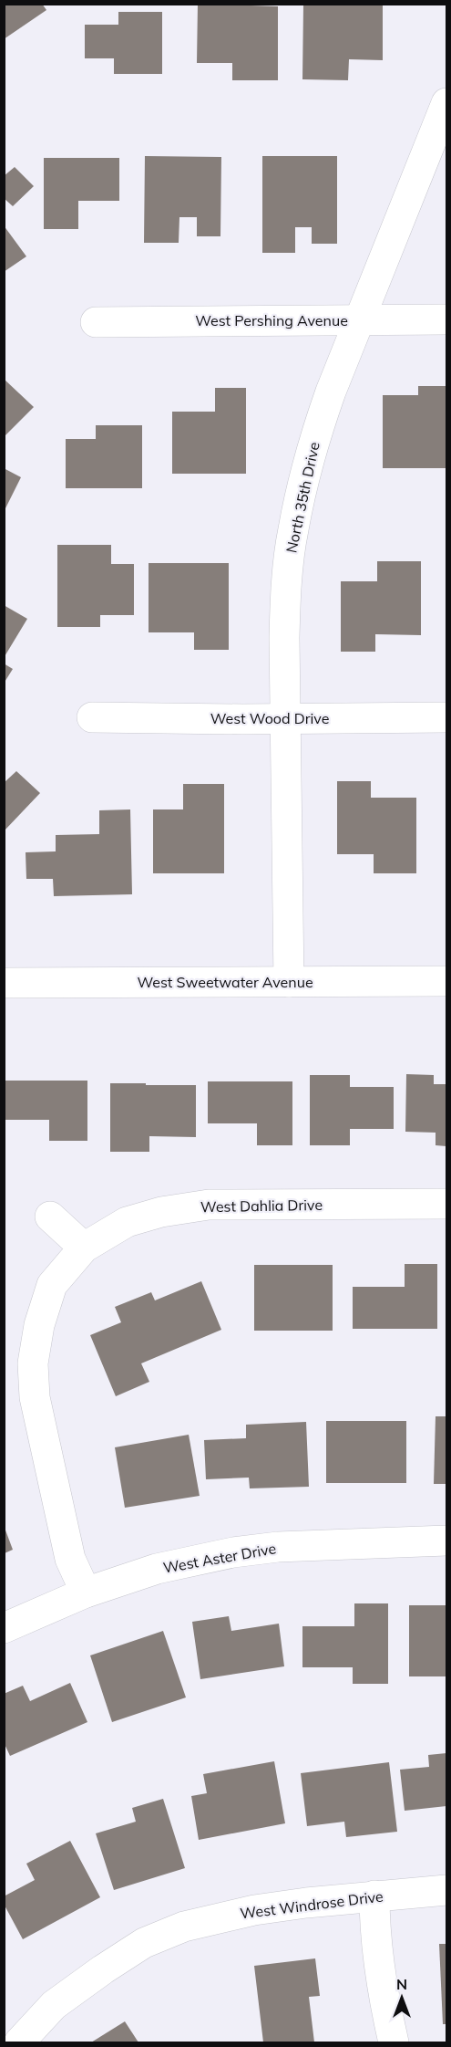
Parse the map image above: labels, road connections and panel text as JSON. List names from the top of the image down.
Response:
{
  "streets": {
    "street": [
      "West Pershing Avenue",
      "North 35th Drive",
      "West Wood Drive",
      "West Sweetwater Avenue",
      "West Dahlia Drive",
      "West Aster Drive",
      "West Windrose Drive"
    ]
  },
  "crossings": [
    ["West Pershing Avenue", "North 35th Drive"],
    ["North 35th Drive", "West Wood Drive"],
    ["North 35th Drive", "West Sweetwater Avenue"],
    ["West Dahlia Drive", "West Aster Drive"]
  ],
  "north": "top"
}
